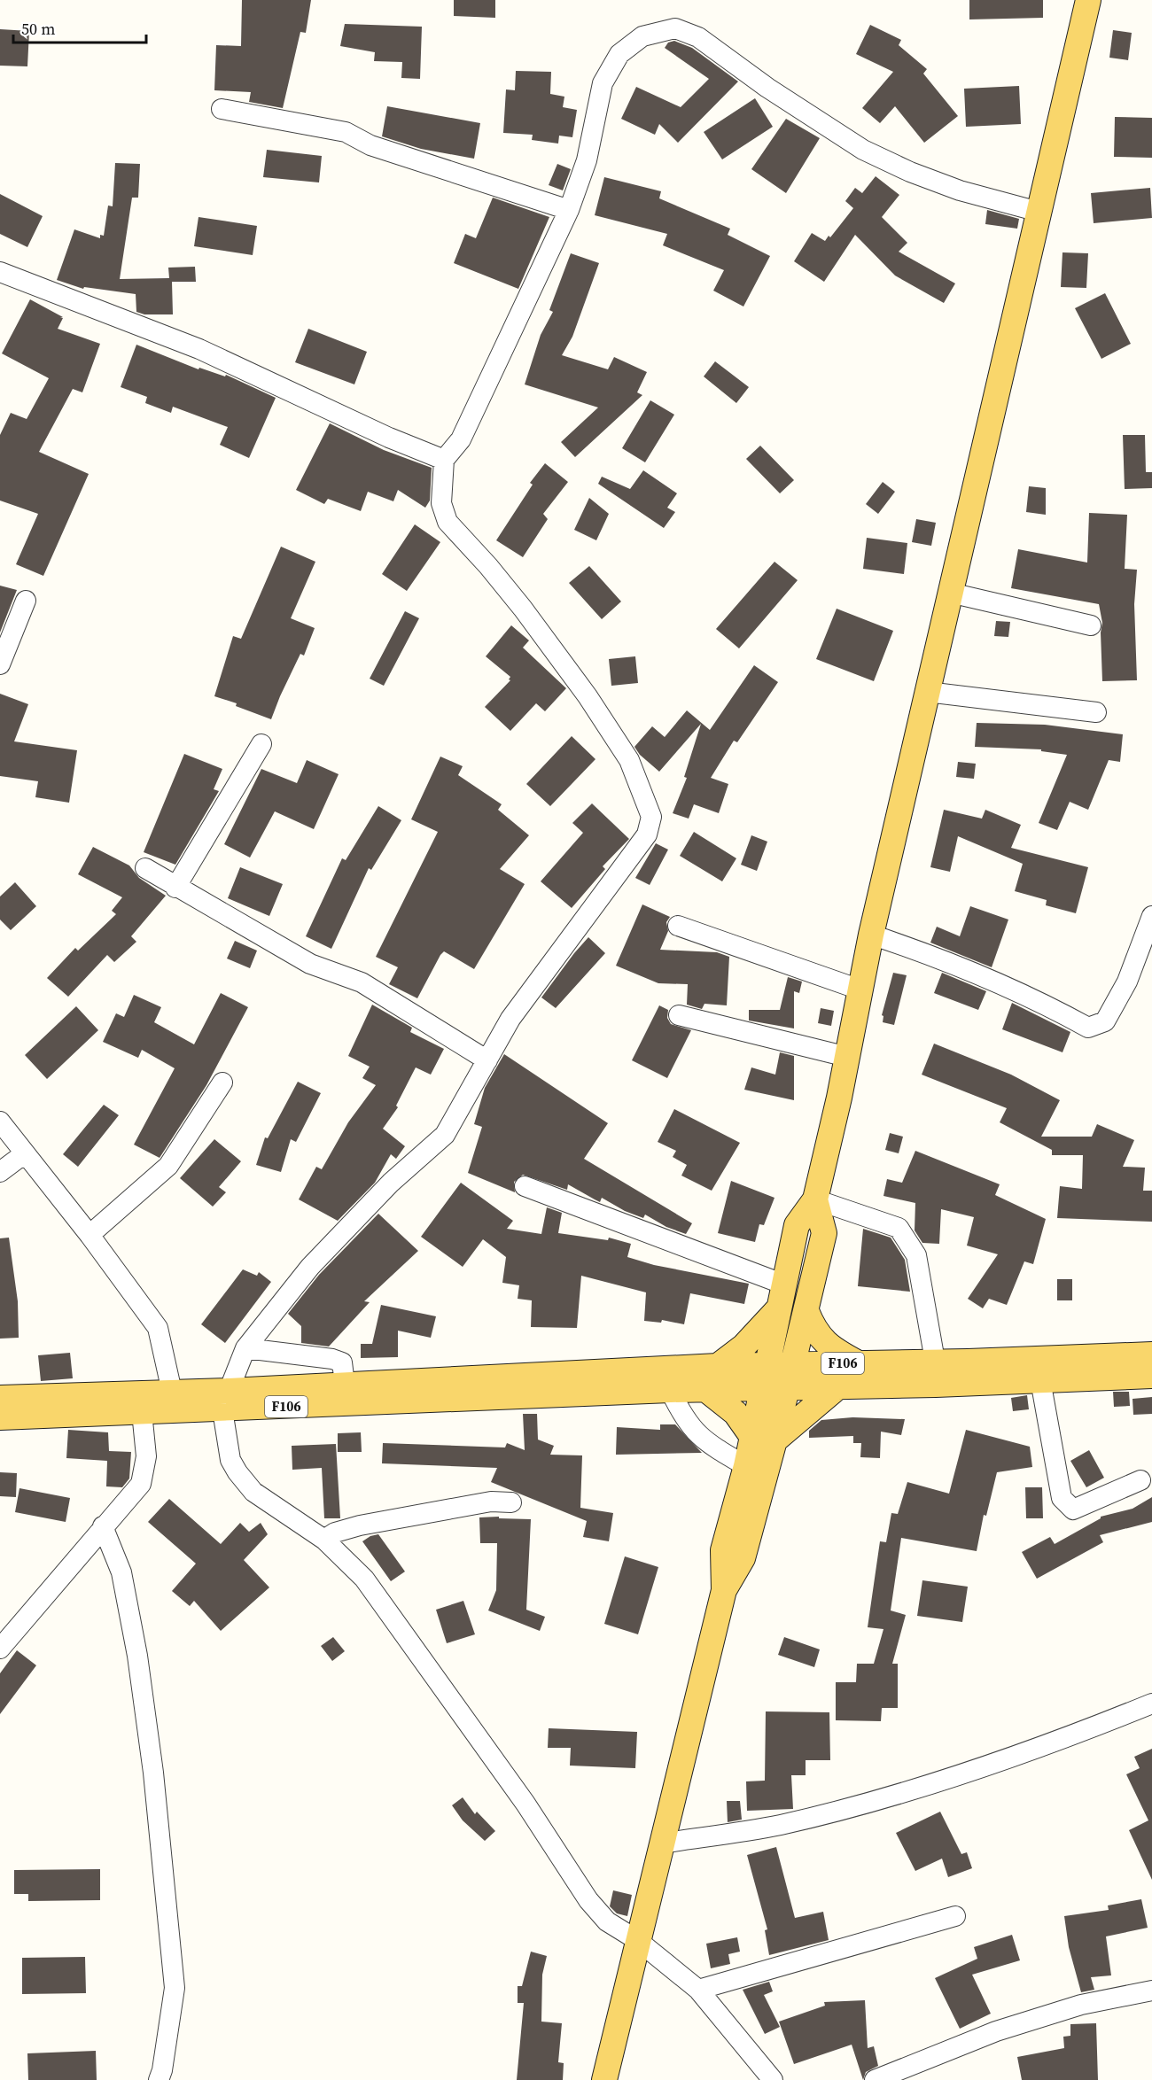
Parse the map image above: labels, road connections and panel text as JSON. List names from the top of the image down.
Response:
{
  "streets": {
    "main road": ["F106"]
  },
  "scale_bar": "50 m"
}
